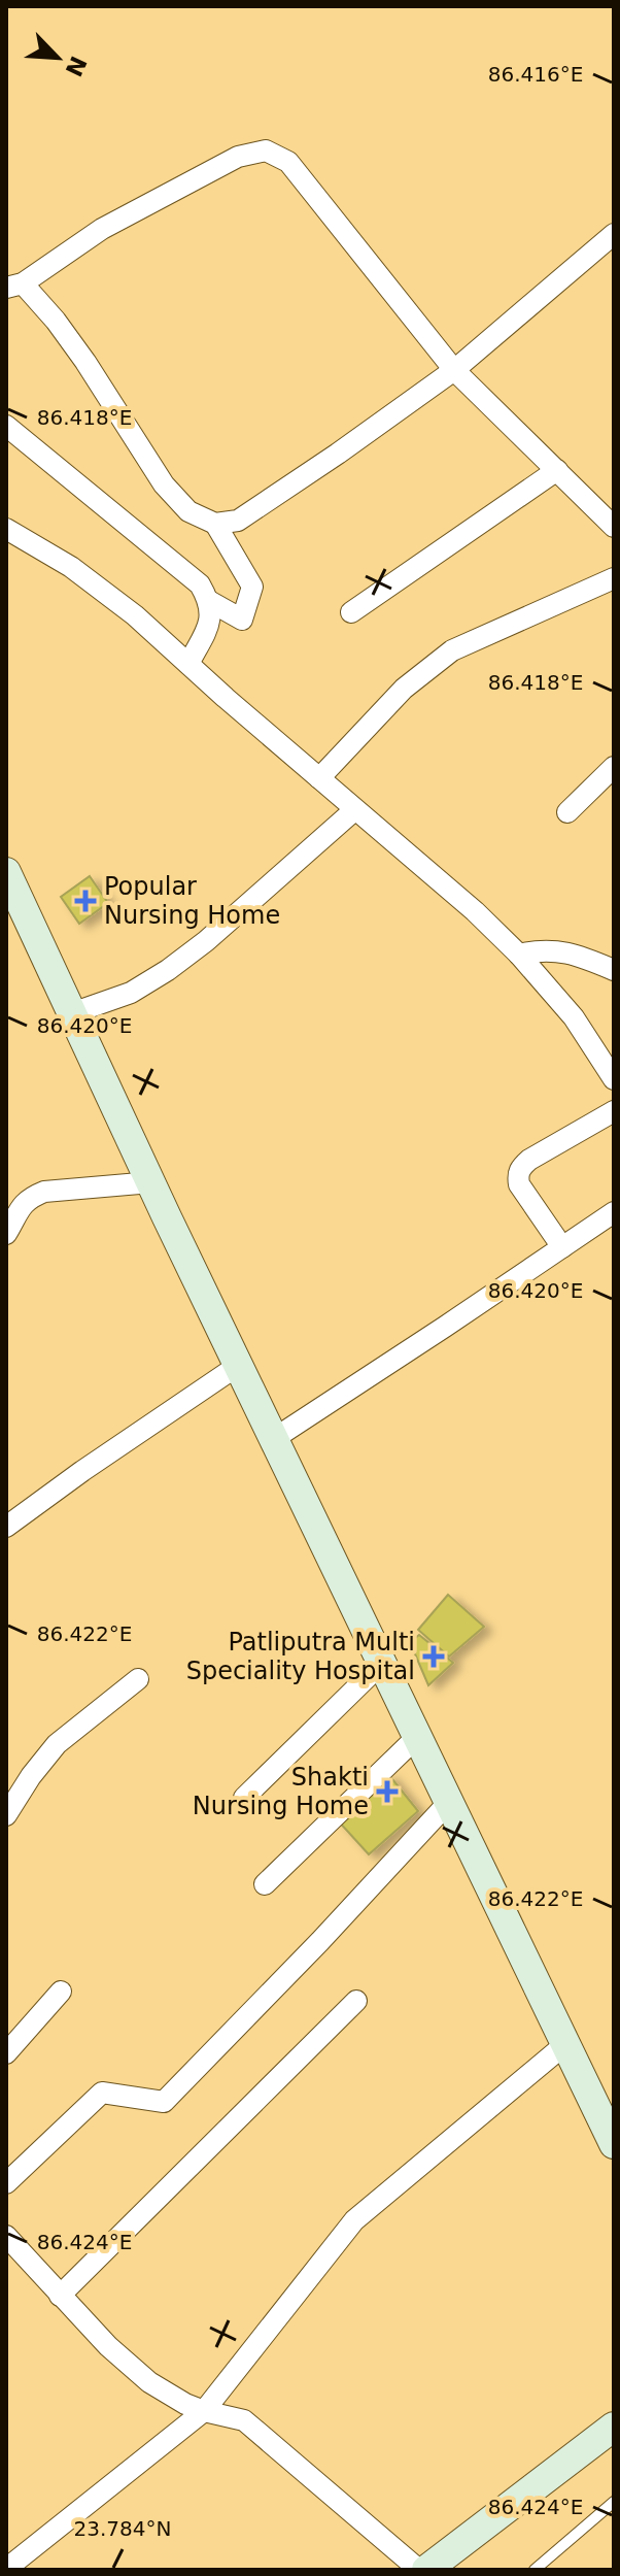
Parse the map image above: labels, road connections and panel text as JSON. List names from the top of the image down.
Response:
{
  "places": {
    "health": ["Popular Nursing Home", "Patliputra Multi Speciality Hospital", "Shakti Nursing Home"]
  },
  "north": "bottom right",
  "coordinates": [
    "86.416°E",
    "86.418°E",
    "86.420°E",
    "86.422°E",
    "86.424°E",
    "23.784°N"
  ]
}
